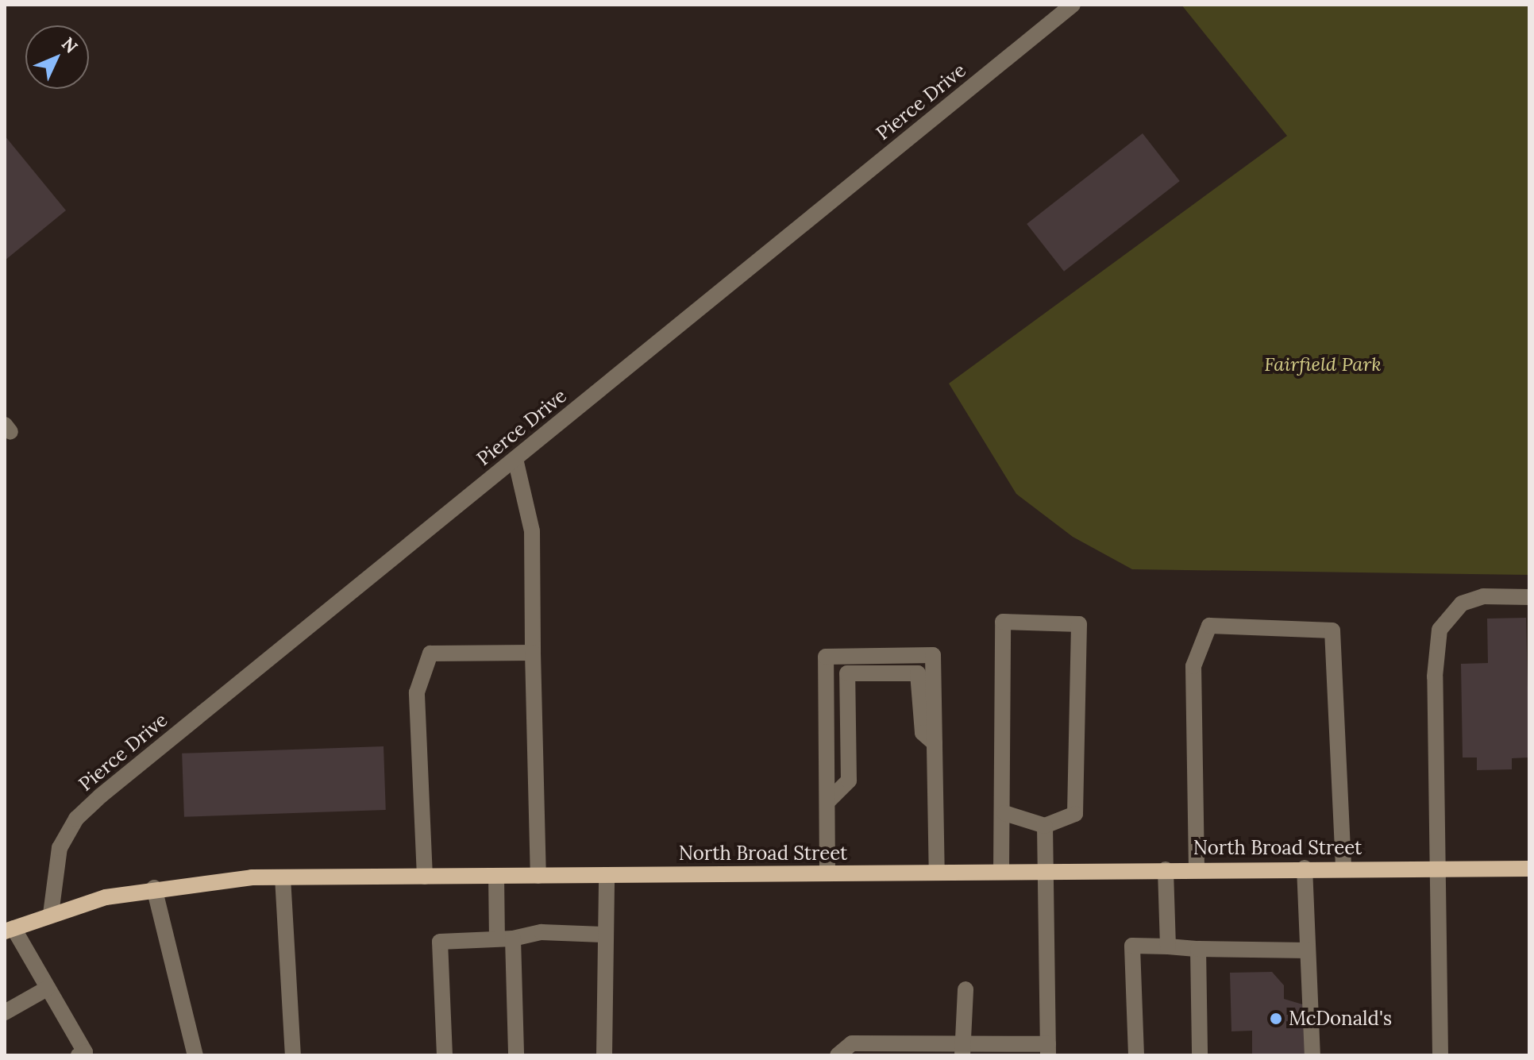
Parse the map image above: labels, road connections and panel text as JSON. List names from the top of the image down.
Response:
{
  "streets": {
    "main road": ["North Broad Street"],
    "street": ["Pierce Drive"]
  },
  "crossings": [
    ["Pierce Drive", "North Broad Street"]
  ],
  "parks": ["Fairfield Park"],
  "places": ["McDonald's"],
  "north": "top right"
}
